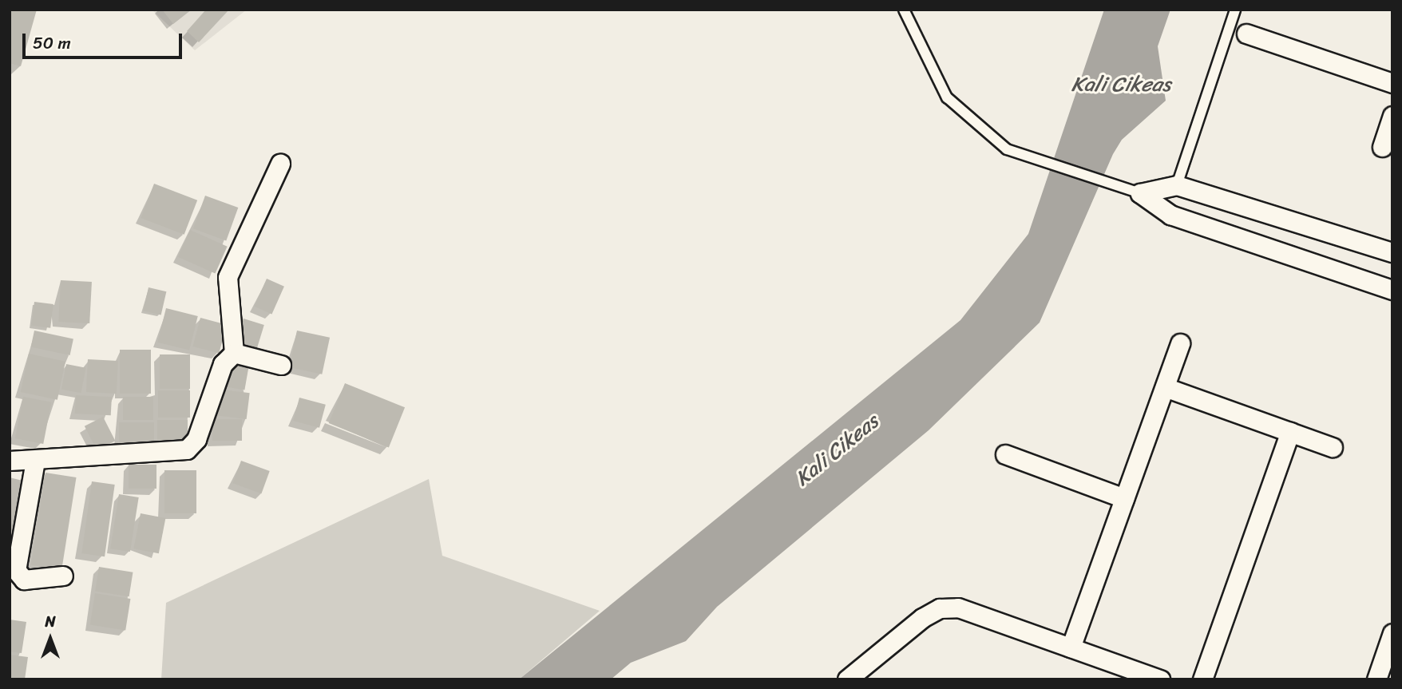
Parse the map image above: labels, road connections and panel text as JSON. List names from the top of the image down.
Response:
{
  "water": ["Kali Cikeas"],
  "scale_bar": "50 m",
  "north": "top"
}
